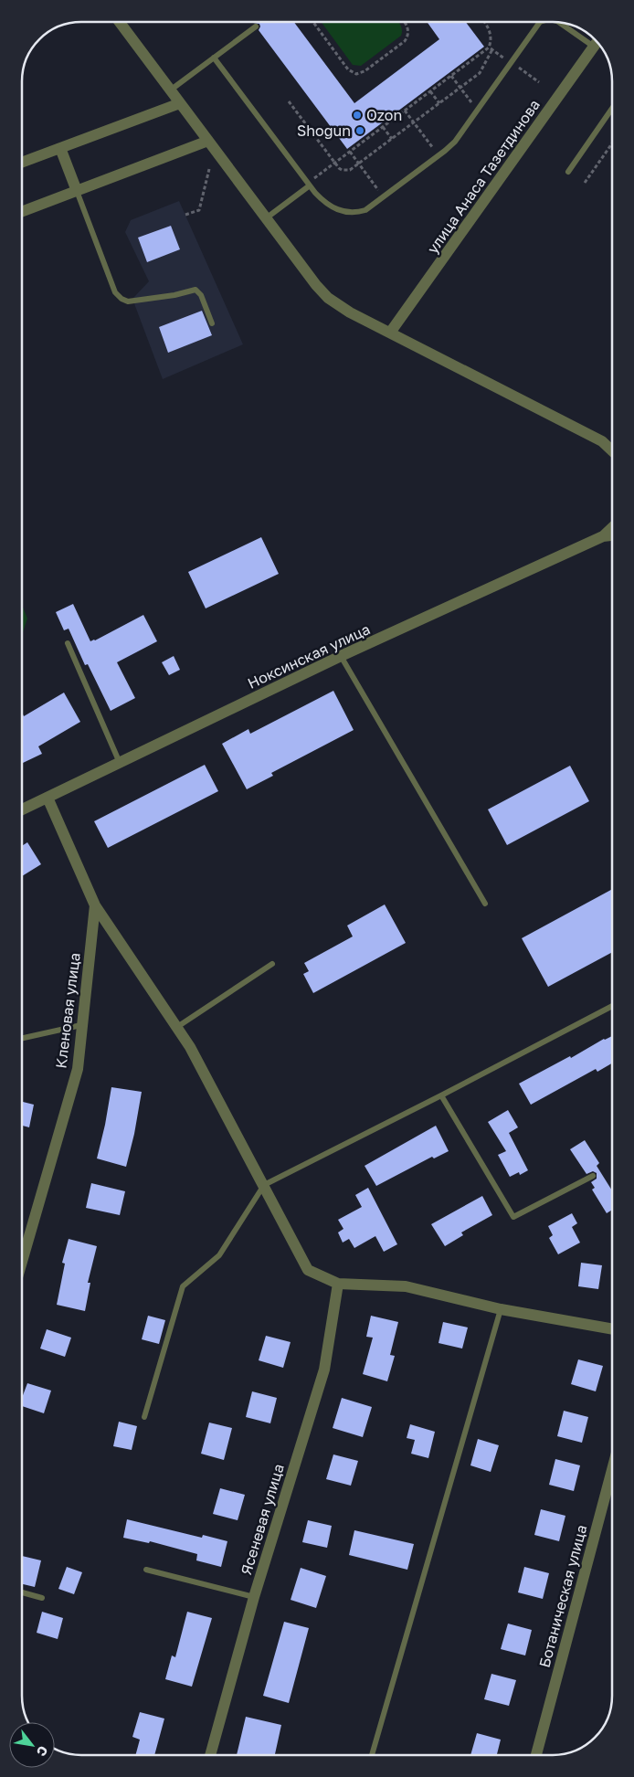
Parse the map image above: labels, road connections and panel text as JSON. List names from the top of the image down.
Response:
{
  "streets": {
    "street": [
      "улица Анаса Тазетдинова",
      "Ноксинская улица",
      "Кленовая улица",
      "Ясеневая улица",
      "Ботаническая улица"
    ]
  },
  "places": ["Ozon", "Shogun"],
  "north": "bottom right"
}
